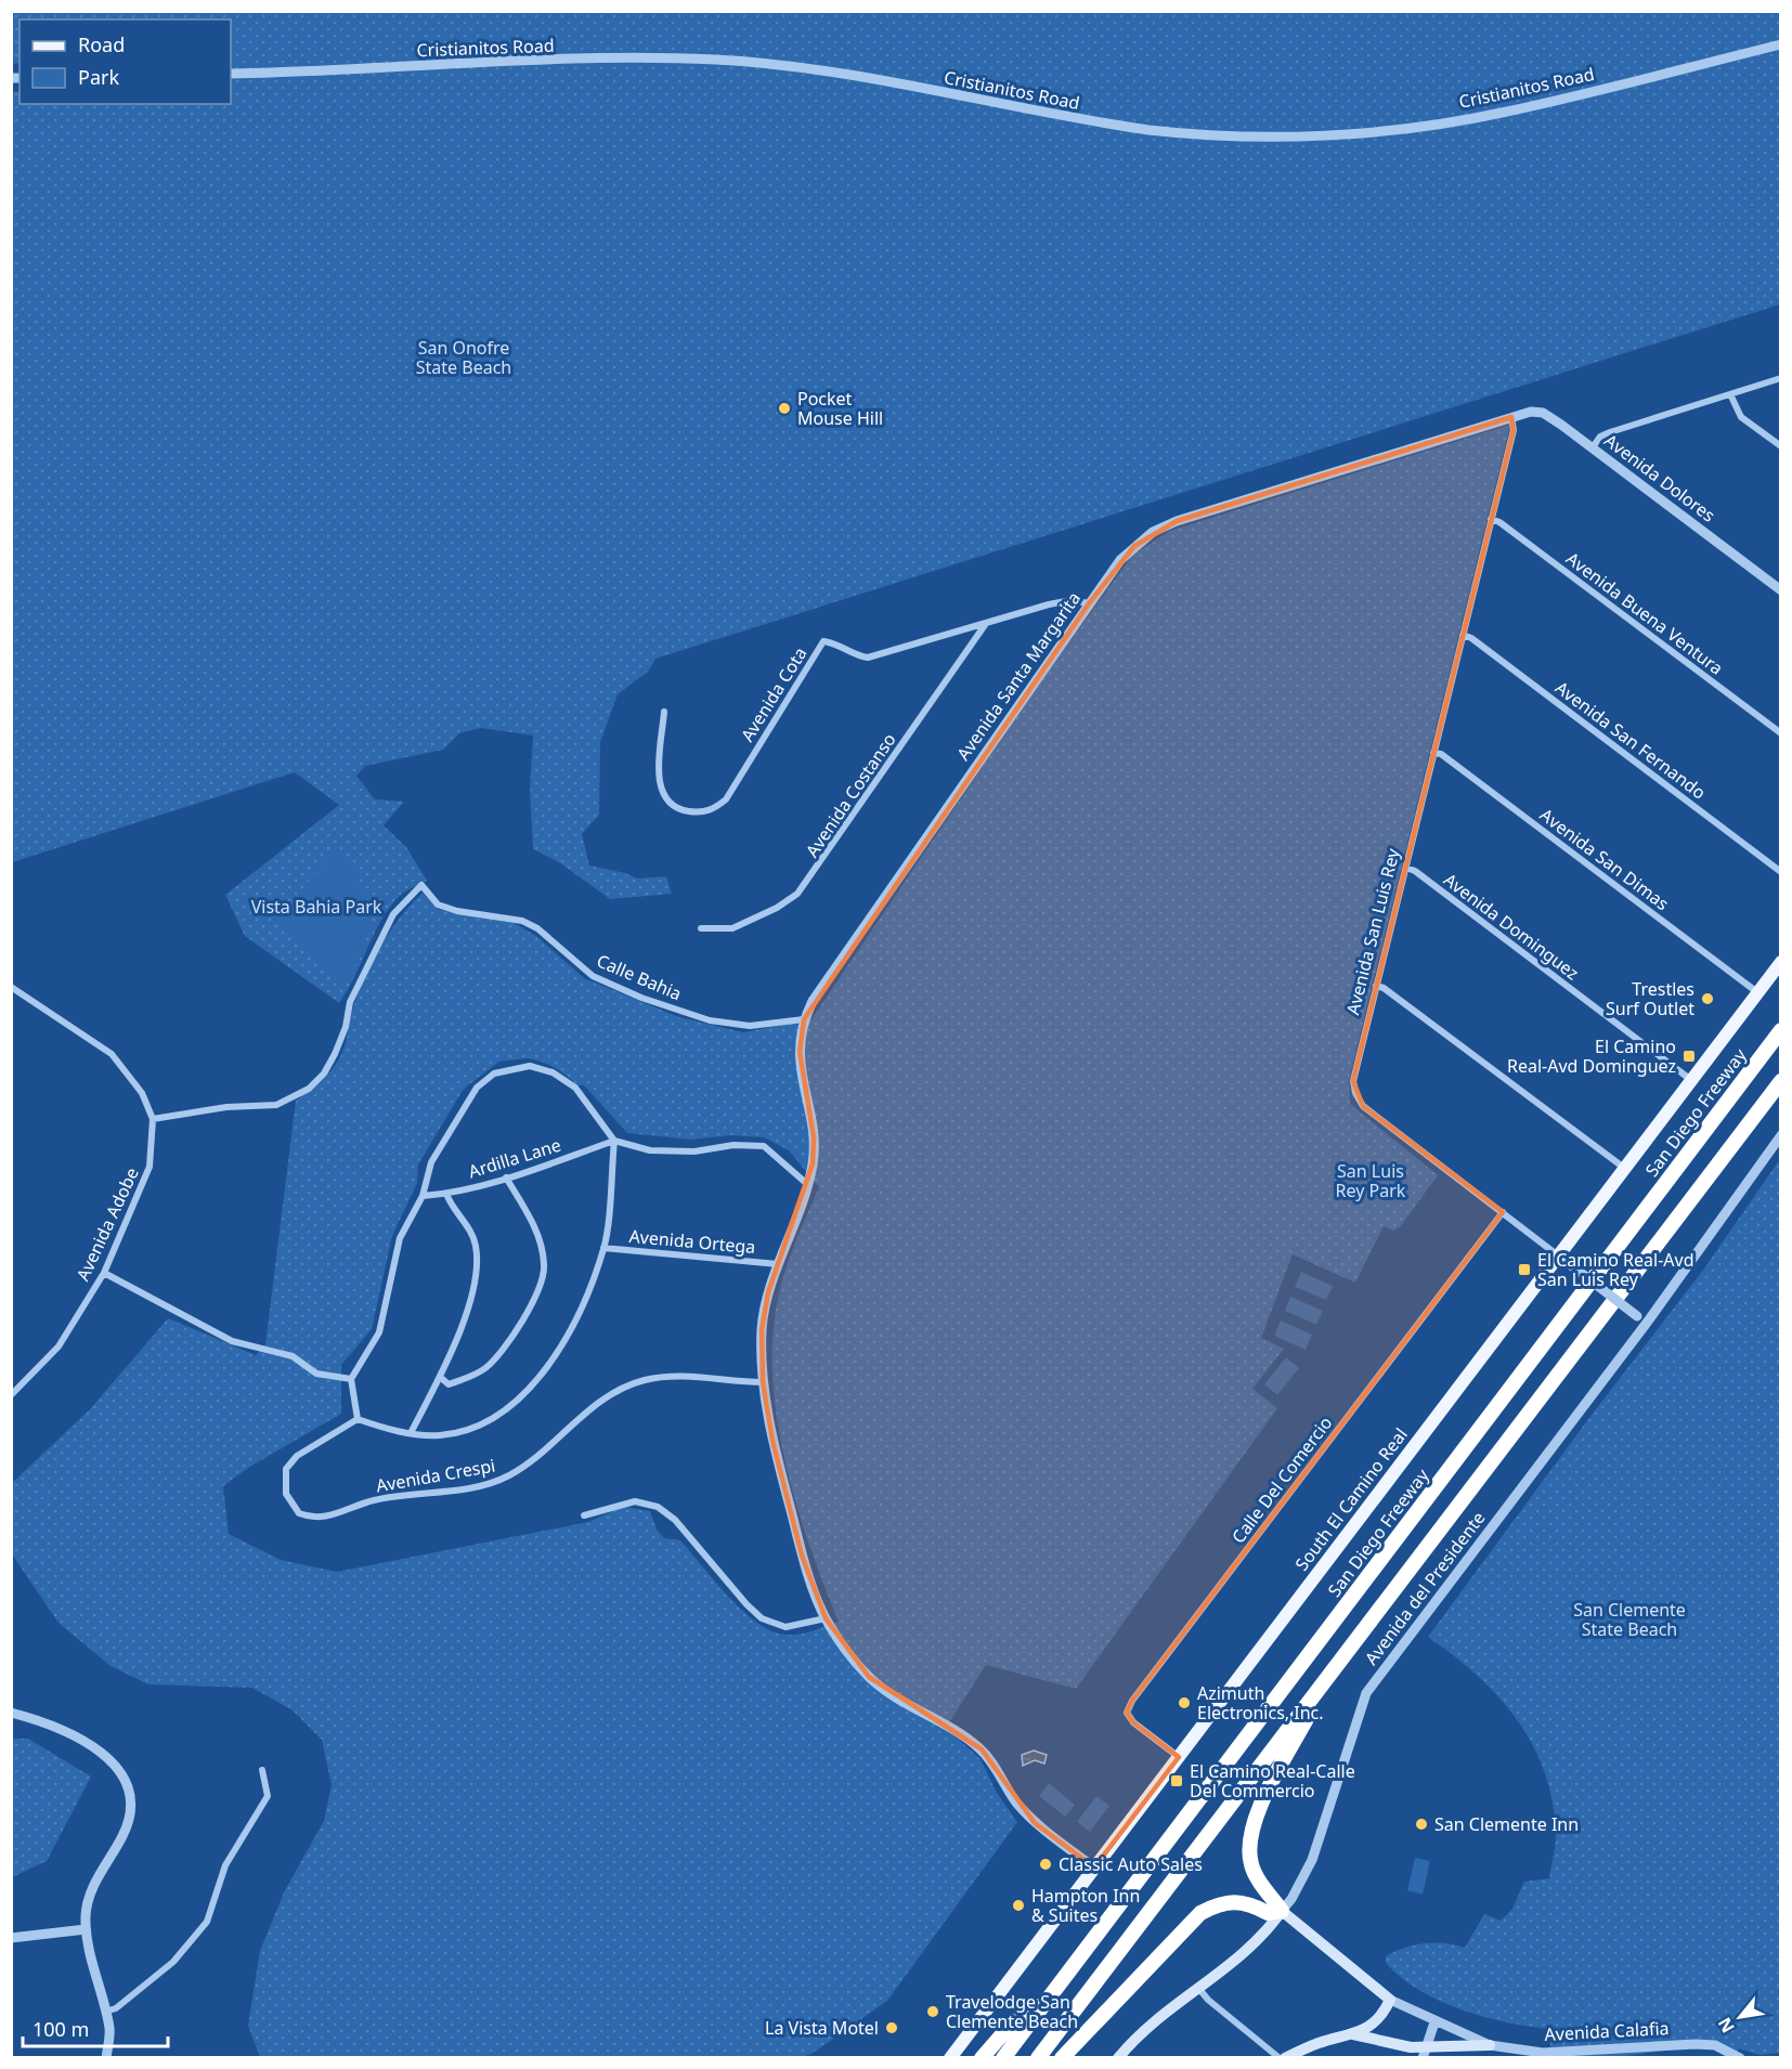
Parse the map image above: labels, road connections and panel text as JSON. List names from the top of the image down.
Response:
{
  "streets": {
    "highway": ["San Diego Freeway"],
    "main road": ["South El Camino Real", "Avenida del Presidente", "Avenida Calafia"],
    "street": [
      "Cristianitos Road",
      "Avenida Dolores",
      "Avenida Buena Ventura",
      "Avenida Santa Margarita",
      "Avenida Cota",
      "Avenida San Fernando",
      "Avenida Costanso",
      "Avenida San Dimas",
      "Avenida Dominguez",
      "Avenida San Luis Rey",
      "Calle Bahia",
      "Ardilla Lane",
      "Avenida Adobe",
      "Avenida Ortega",
      "Avenida Crespi",
      "Calle Del Comercio"
    ]
  },
  "crossings": [
    ["Avenida Dolores", "Avenida Santa Margarita"],
    ["Avenida Dolores", "Avenida San Luis Rey"],
    ["Avenida Buena Ventura", "Avenida San Luis Rey"],
    ["Avenida Santa Margarita", "Avenida Cota"],
    ["Avenida Santa Margarita", "Avenida San Luis Rey"],
    ["Avenida Santa Margarita", "Calle Bahia"],
    ["Avenida Santa Margarita", "Avenida Ortega"],
    ["Avenida Santa Margarita", "Avenida Crespi"],
    ["Avenida Santa Margarita", "South El Camino Real"],
    ["Avenida Cota", "Avenida Costanso"],
    ["Avenida San Fernando", "Avenida San Luis Rey"],
    ["Avenida San Dimas", "Avenida San Luis Rey"],
    ["Avenida San Dimas", "South El Camino Real"],
    ["Avenida Dominguez", "Avenida San Luis Rey"],
    ["Avenida Dominguez", "South El Camino Real"],
    ["Avenida San Luis Rey", "Calle Del Comercio"],
    ["Avenida San Luis Rey", "South El Camino Real"],
    ["Avenida San Luis Rey", "Avenida del Presidente"],
    ["Calle Bahia", "Avenida Adobe"],
    ["Calle Del Comercio", "South El Camino Real"],
    ["Avenida del Presidente", "Avenida Calafia"]
  ],
  "parks": [
    "San Onofre State Beach",
    "Vista Bahia Park",
    "San Luis Rey Park",
    "San Clemente State Beach"
  ],
  "places": {
    "other": [
      "Pocket Mouse Hill",
      "Trestles Surf Outlet",
      "Azimuth Electronics, Inc.",
      "San Clemente Inn",
      "Classic Auto Sales",
      "Hampton Inn & Suites",
      "Travelodge San Clemente Beach",
      "La Vista Motel"
    ],
    "transit": ["El Camino Real-Avd Dominguez", "El Camino Real-Avd San Luis Rey", "El Camino Real-Calle Del Commercio"]
  },
  "legend": ["Road", "Park"],
  "scale_bar": "100 m",
  "north": "bottom left"
}
